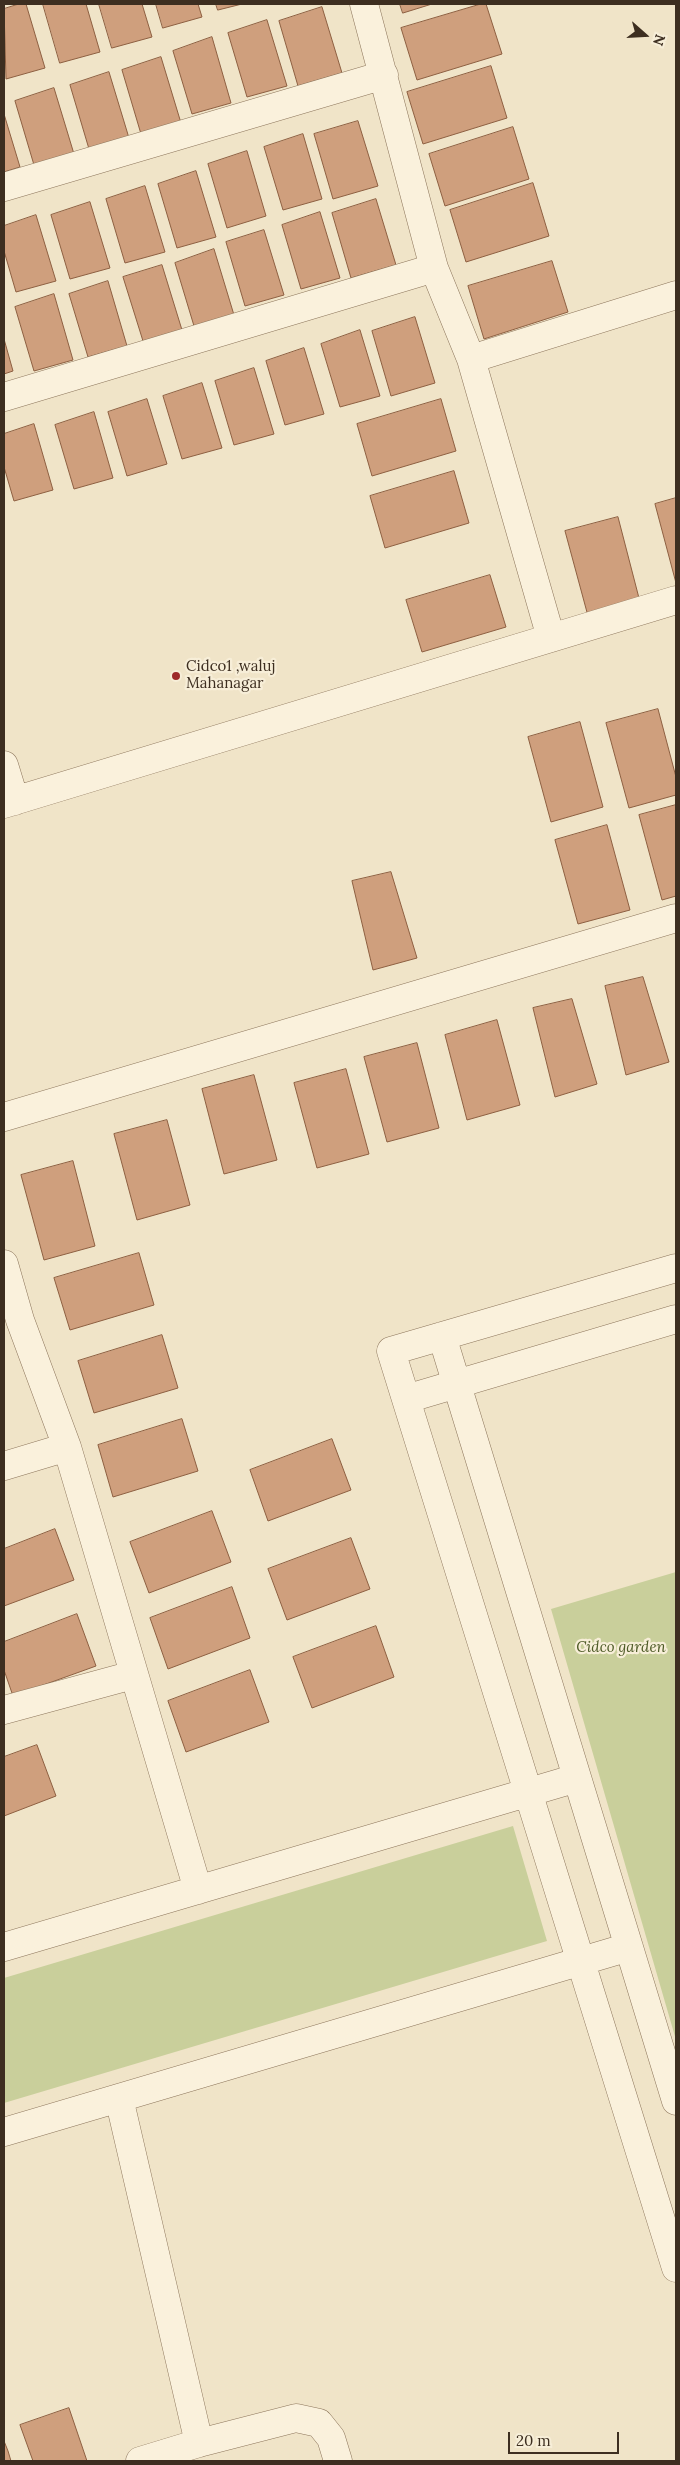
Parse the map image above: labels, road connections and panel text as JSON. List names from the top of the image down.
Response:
{
  "parks": ["Cidco garden"],
  "places": ["Cidco1 ,waluj Mahanagar"],
  "scale_bar": "20 m",
  "north": "right"
}
